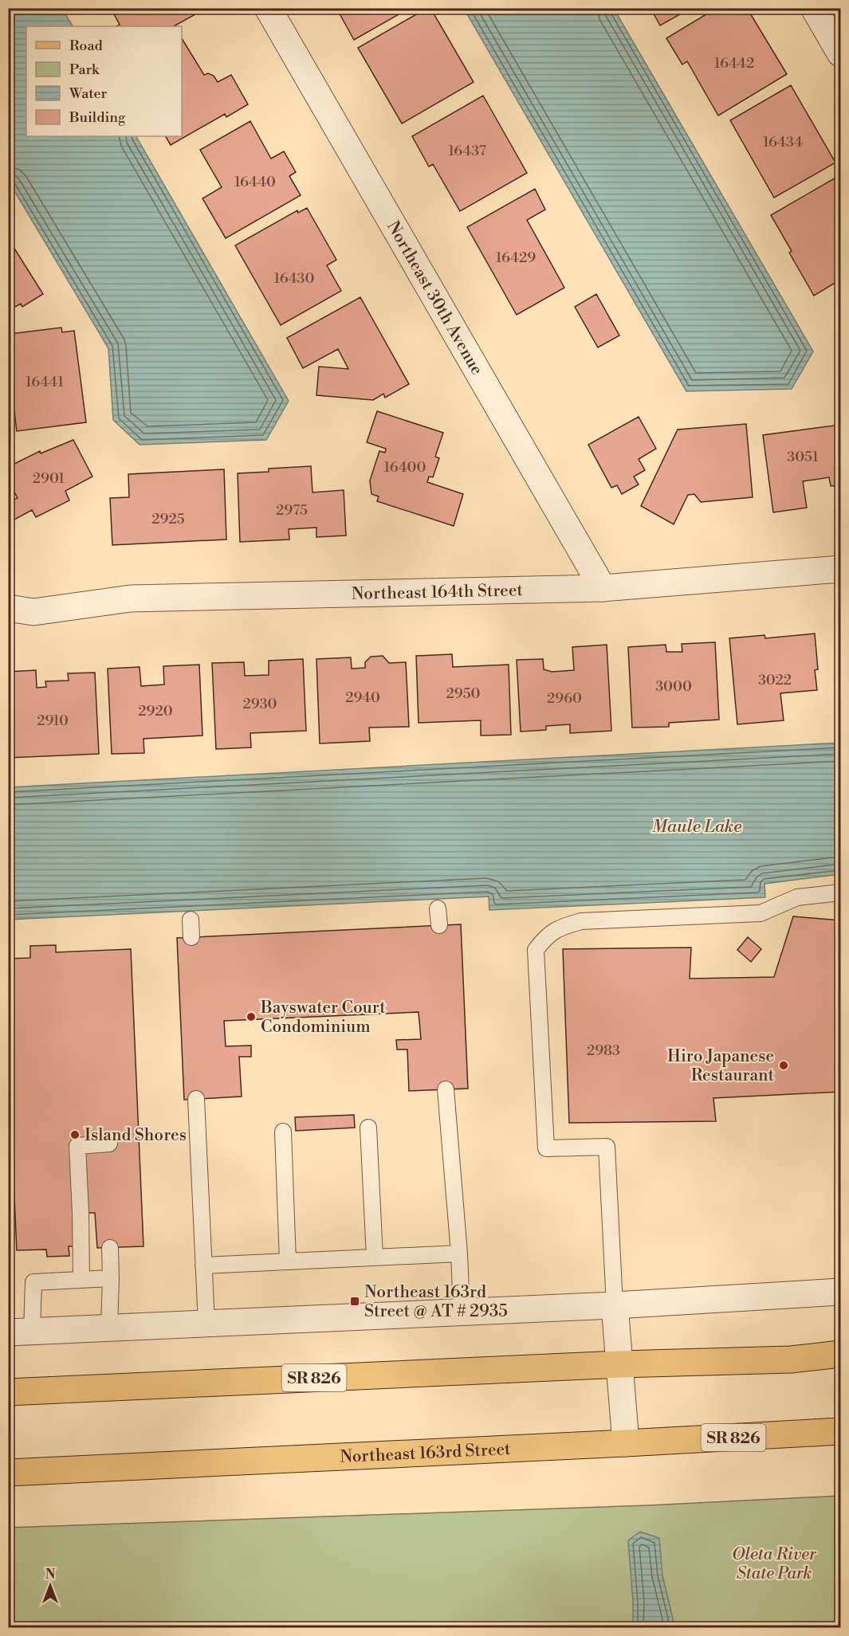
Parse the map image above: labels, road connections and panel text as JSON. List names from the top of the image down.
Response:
{
  "streets": {
    "main road": ["SR 826", "Northeast 163rd Street"],
    "street": ["Northeast 30th Avenue", "Northeast 164th Street"]
  },
  "crossings": [
    ["Northeast 30th Avenue", "Northeast 164th Street"]
  ],
  "water": ["Maule Lake"],
  "parks": ["Oleta River State Park"],
  "places": {
    "other": ["Bayswater Court Condominium", "Hiro Japanese Restaurant", "Island Shores"],
    "transit": ["Northeast 163rd Street @ AT # 2935"]
  },
  "house_numbers": [
    "16442",
    "16434",
    "16437",
    "16440",
    "16429",
    "16430",
    "16441",
    "3051",
    "16400",
    "2901",
    "2975",
    "2925",
    "3022",
    "3000",
    "2950",
    "2940",
    "2960",
    "2930",
    "2920",
    "2910",
    "2983"
  ],
  "legend": [
    "Road",
    "Park",
    "Water",
    "Building"
  ],
  "north": "top"
}
